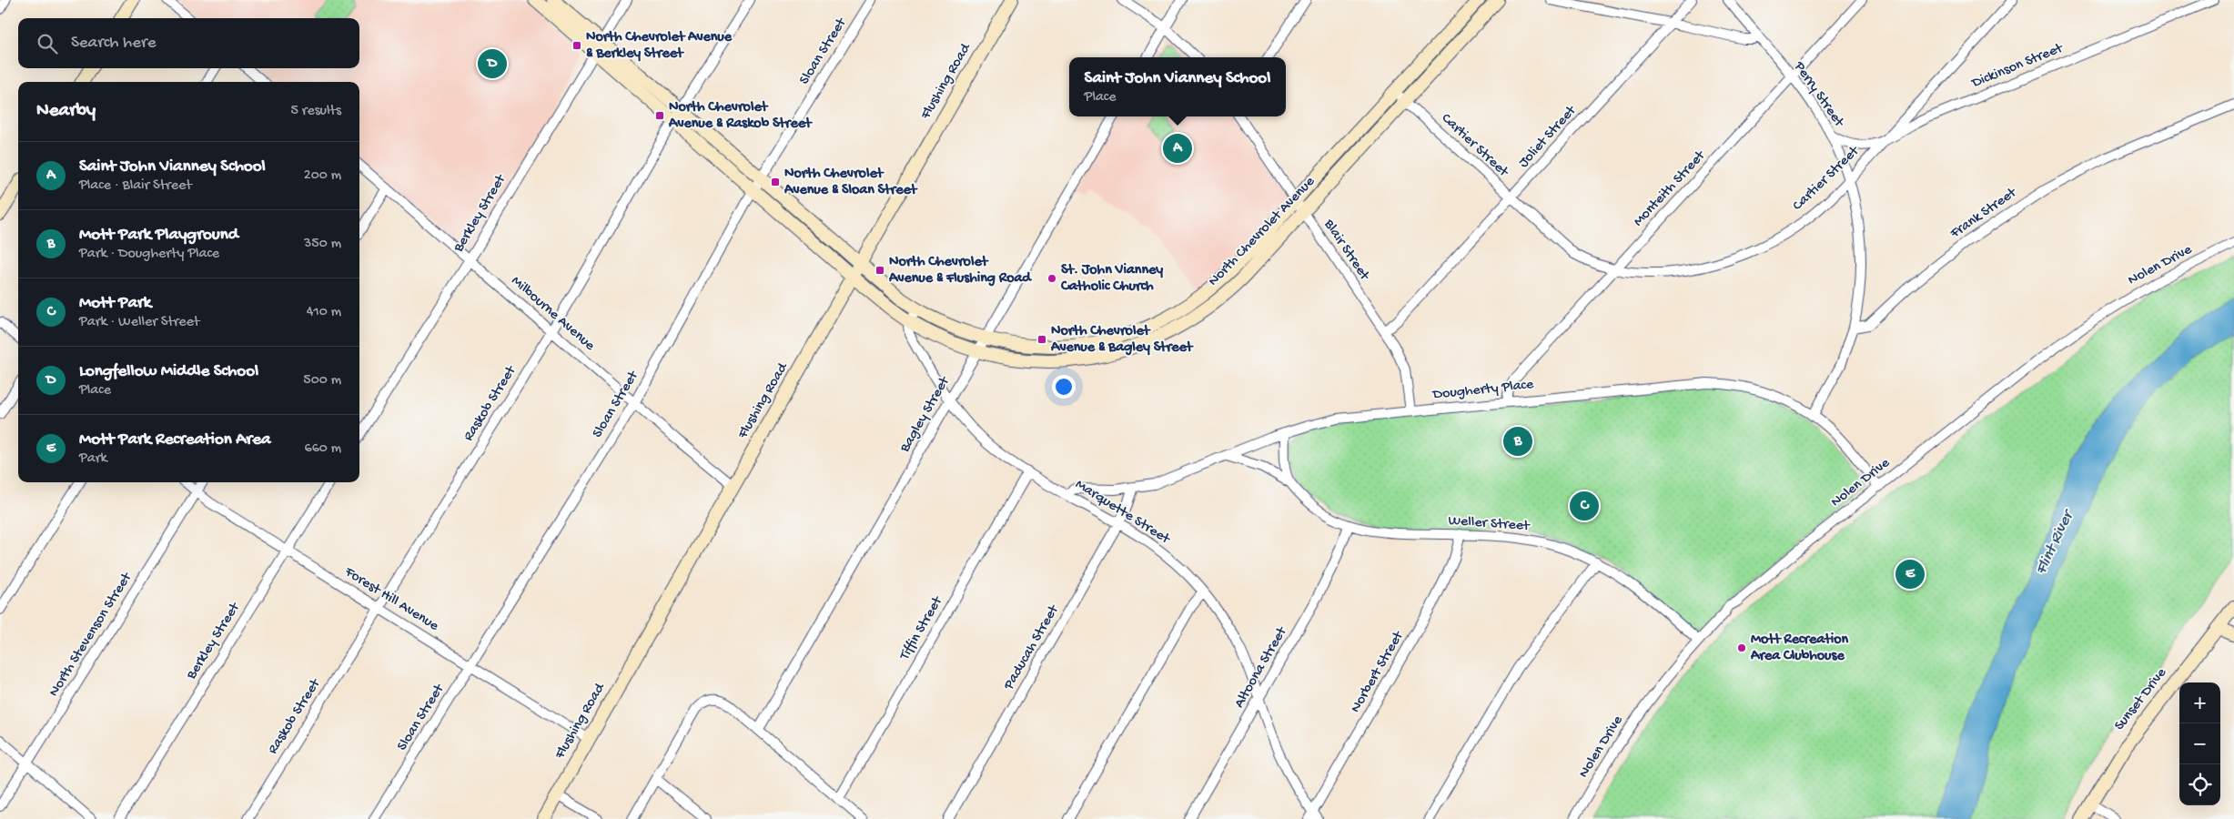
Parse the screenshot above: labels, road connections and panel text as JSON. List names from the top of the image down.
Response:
{
  "streets": {
    "street": [
      "Sloan Street",
      "Dickinson Street",
      "Flushing Road",
      "Perry Street",
      "Joliet Street",
      "Cartier Street",
      "Monteith Street",
      "Berkley Street",
      "Frank Street",
      "North Chevrolet Avenue",
      "Blair Street",
      "Nolen Drive",
      "Milbourne Avenue",
      "Dougherty Place",
      "Raskob Street",
      "Bagley Street",
      "Marquette Street",
      "Weller Street",
      "Forest Hill Avenue",
      "Tiffin Street",
      "North Stevenson Street",
      "Paducah Street",
      "Altoona Street",
      "Norbert Street",
      "Sunset Drive"
    ]
  },
  "crossings": [
    ["Sloan Street", "North Chevrolet Avenue"],
    ["Sloan Street", "Milbourne Avenue"],
    ["Sloan Street", "Forest Hill Avenue"],
    ["Dickinson Street", "Perry Street"],
    ["Dickinson Street", "Cartier Street"],
    ["Flushing Road", "North Chevrolet Avenue"],
    ["Flushing Road", "Milbourne Avenue"],
    ["Flushing Road", "Forest Hill Avenue"],
    ["Perry Street", "Cartier Street"],
    ["Perry Street", "Monteith Street"],
    ["Perry Street", "Frank Street"],
    ["Joliet Street", "Cartier Street"],
    ["Joliet Street", "Blair Street"],
    ["Cartier Street", "Monteith Street"],
    ["Cartier Street", "North Chevrolet Avenue"],
    ["Monteith Street", "Dougherty Place"],
    ["Berkley Street", "North Chevrolet Avenue"],
    ["Berkley Street", "Milbourne Avenue"],
    ["Berkley Street", "Forest Hill Avenue"],
    ["North Chevrolet Avenue", "Blair Street"],
    ["North Chevrolet Avenue", "Raskob Street"],
    ["North Chevrolet Avenue", "Bagley Street"],
    ["North Chevrolet Avenue", "Marquette Street"],
    ["Blair Street", "Dougherty Place"],
    ["Nolen Drive", "Dougherty Place"],
    ["Nolen Drive", "Weller Street"],
    ["Milbourne Avenue", "Raskob Street"],
    ["Dougherty Place", "Marquette Street"],
    ["Dougherty Place", "Weller Street"],
    ["Dougherty Place", "Paducah Street"],
    ["Raskob Street", "Forest Hill Avenue"],
    ["Bagley Street", "Marquette Street"],
    ["Marquette Street", "Tiffin Street"],
    ["Marquette Street", "Paducah Street"],
    ["Marquette Street", "Altoona Street"],
    ["Marquette Street", "Norbert Street"],
    ["Weller Street", "Altoona Street"],
    ["Weller Street", "Norbert Street"],
    ["Forest Hill Avenue", "North Stevenson Street"]
  ],
  "water": ["Flint River"],
  "places": {
    "transit": [
      "North Chevrolet Avenue & Berkley Street",
      "North Chevrolet Avenue & Raskob Street",
      "North Chevrolet Avenue & Sloan Street",
      "North Chevrolet Avenue & Flushing Road",
      "North Chevrolet Avenue & Bagley Street"
    ],
    "other": ["St. John Vianney Catholic Church", "Mott Recreation Area Clubhouse"]
  },
  "page": {
    "search": "Search here",
    "pins": [
      "D",
      "A",
      "B",
      "C",
      "E"
    ],
    "popup": ["Saint John Vianney School", "Place"],
    "heading": ["Nearby", "5 results"],
    "list": [
      {
        "mark": "A",
        "name": "Saint John Vianney School",
        "note": "Place · Blair Street",
        "value": "200 m"
      },
      {
        "mark": "B",
        "name": "Mott Park Playground",
        "note": "Park · Dougherty Place",
        "value": "350 m"
      },
      {
        "mark": "C",
        "name": "Mott Park",
        "note": "Park · Weller Street",
        "value": "410 m"
      },
      {
        "mark": "D",
        "name": "Longfellow Middle School",
        "note": "Place",
        "value": "500 m"
      },
      {
        "mark": "E",
        "name": "Mott Park Recreation Area",
        "note": "Park",
        "value": "660 m"
      }
    ],
    "map_buttons": ["+", "−"]
  }
}
